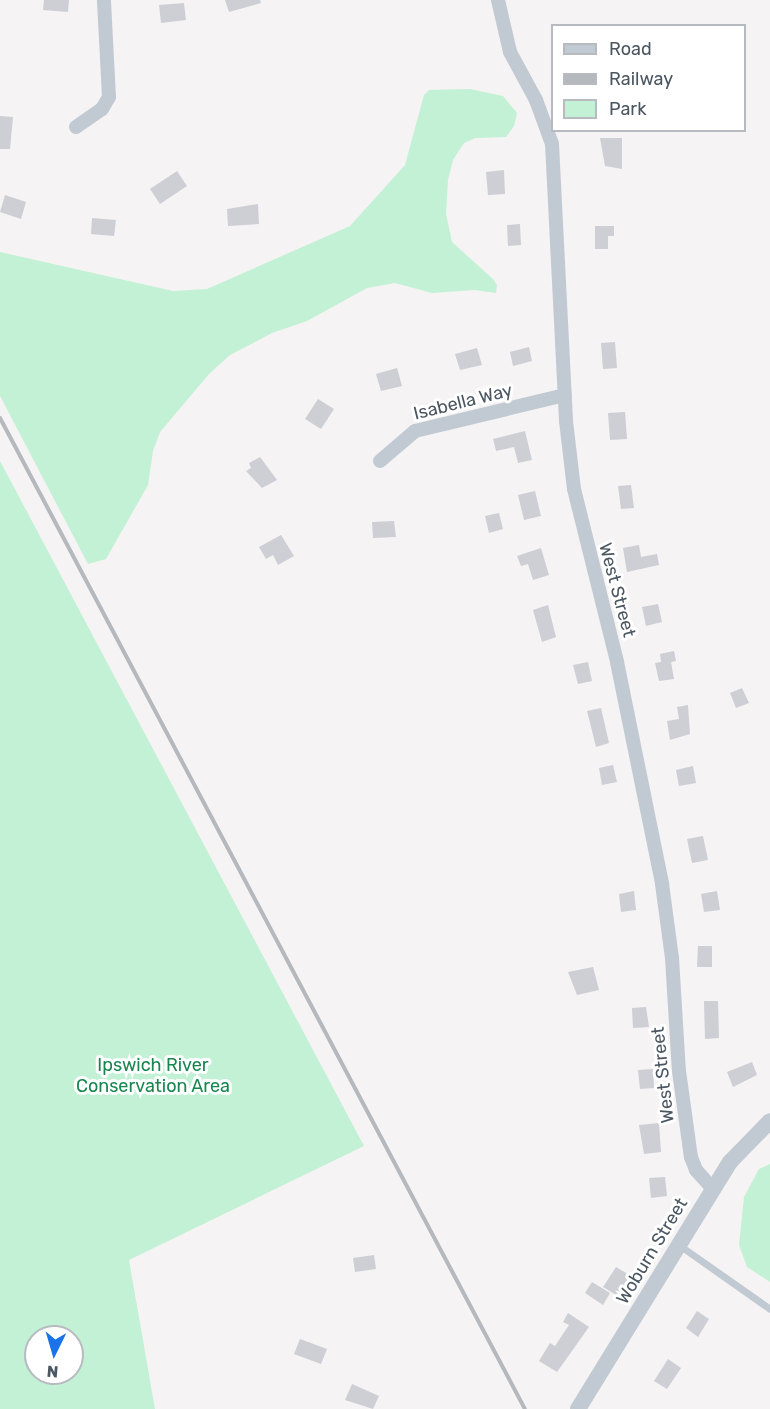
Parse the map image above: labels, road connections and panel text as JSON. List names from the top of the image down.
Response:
{
  "streets": {
    "street": ["Isabella Way", "West Street", "Woburn Street"]
  },
  "crossings": [
    ["Isabella Way", "West Street"],
    ["West Street", "Woburn Street"]
  ],
  "parks": ["Ipswich River Conservation Area"],
  "legend": ["Road", "Railway", "Park"],
  "north": "bottom"
}
